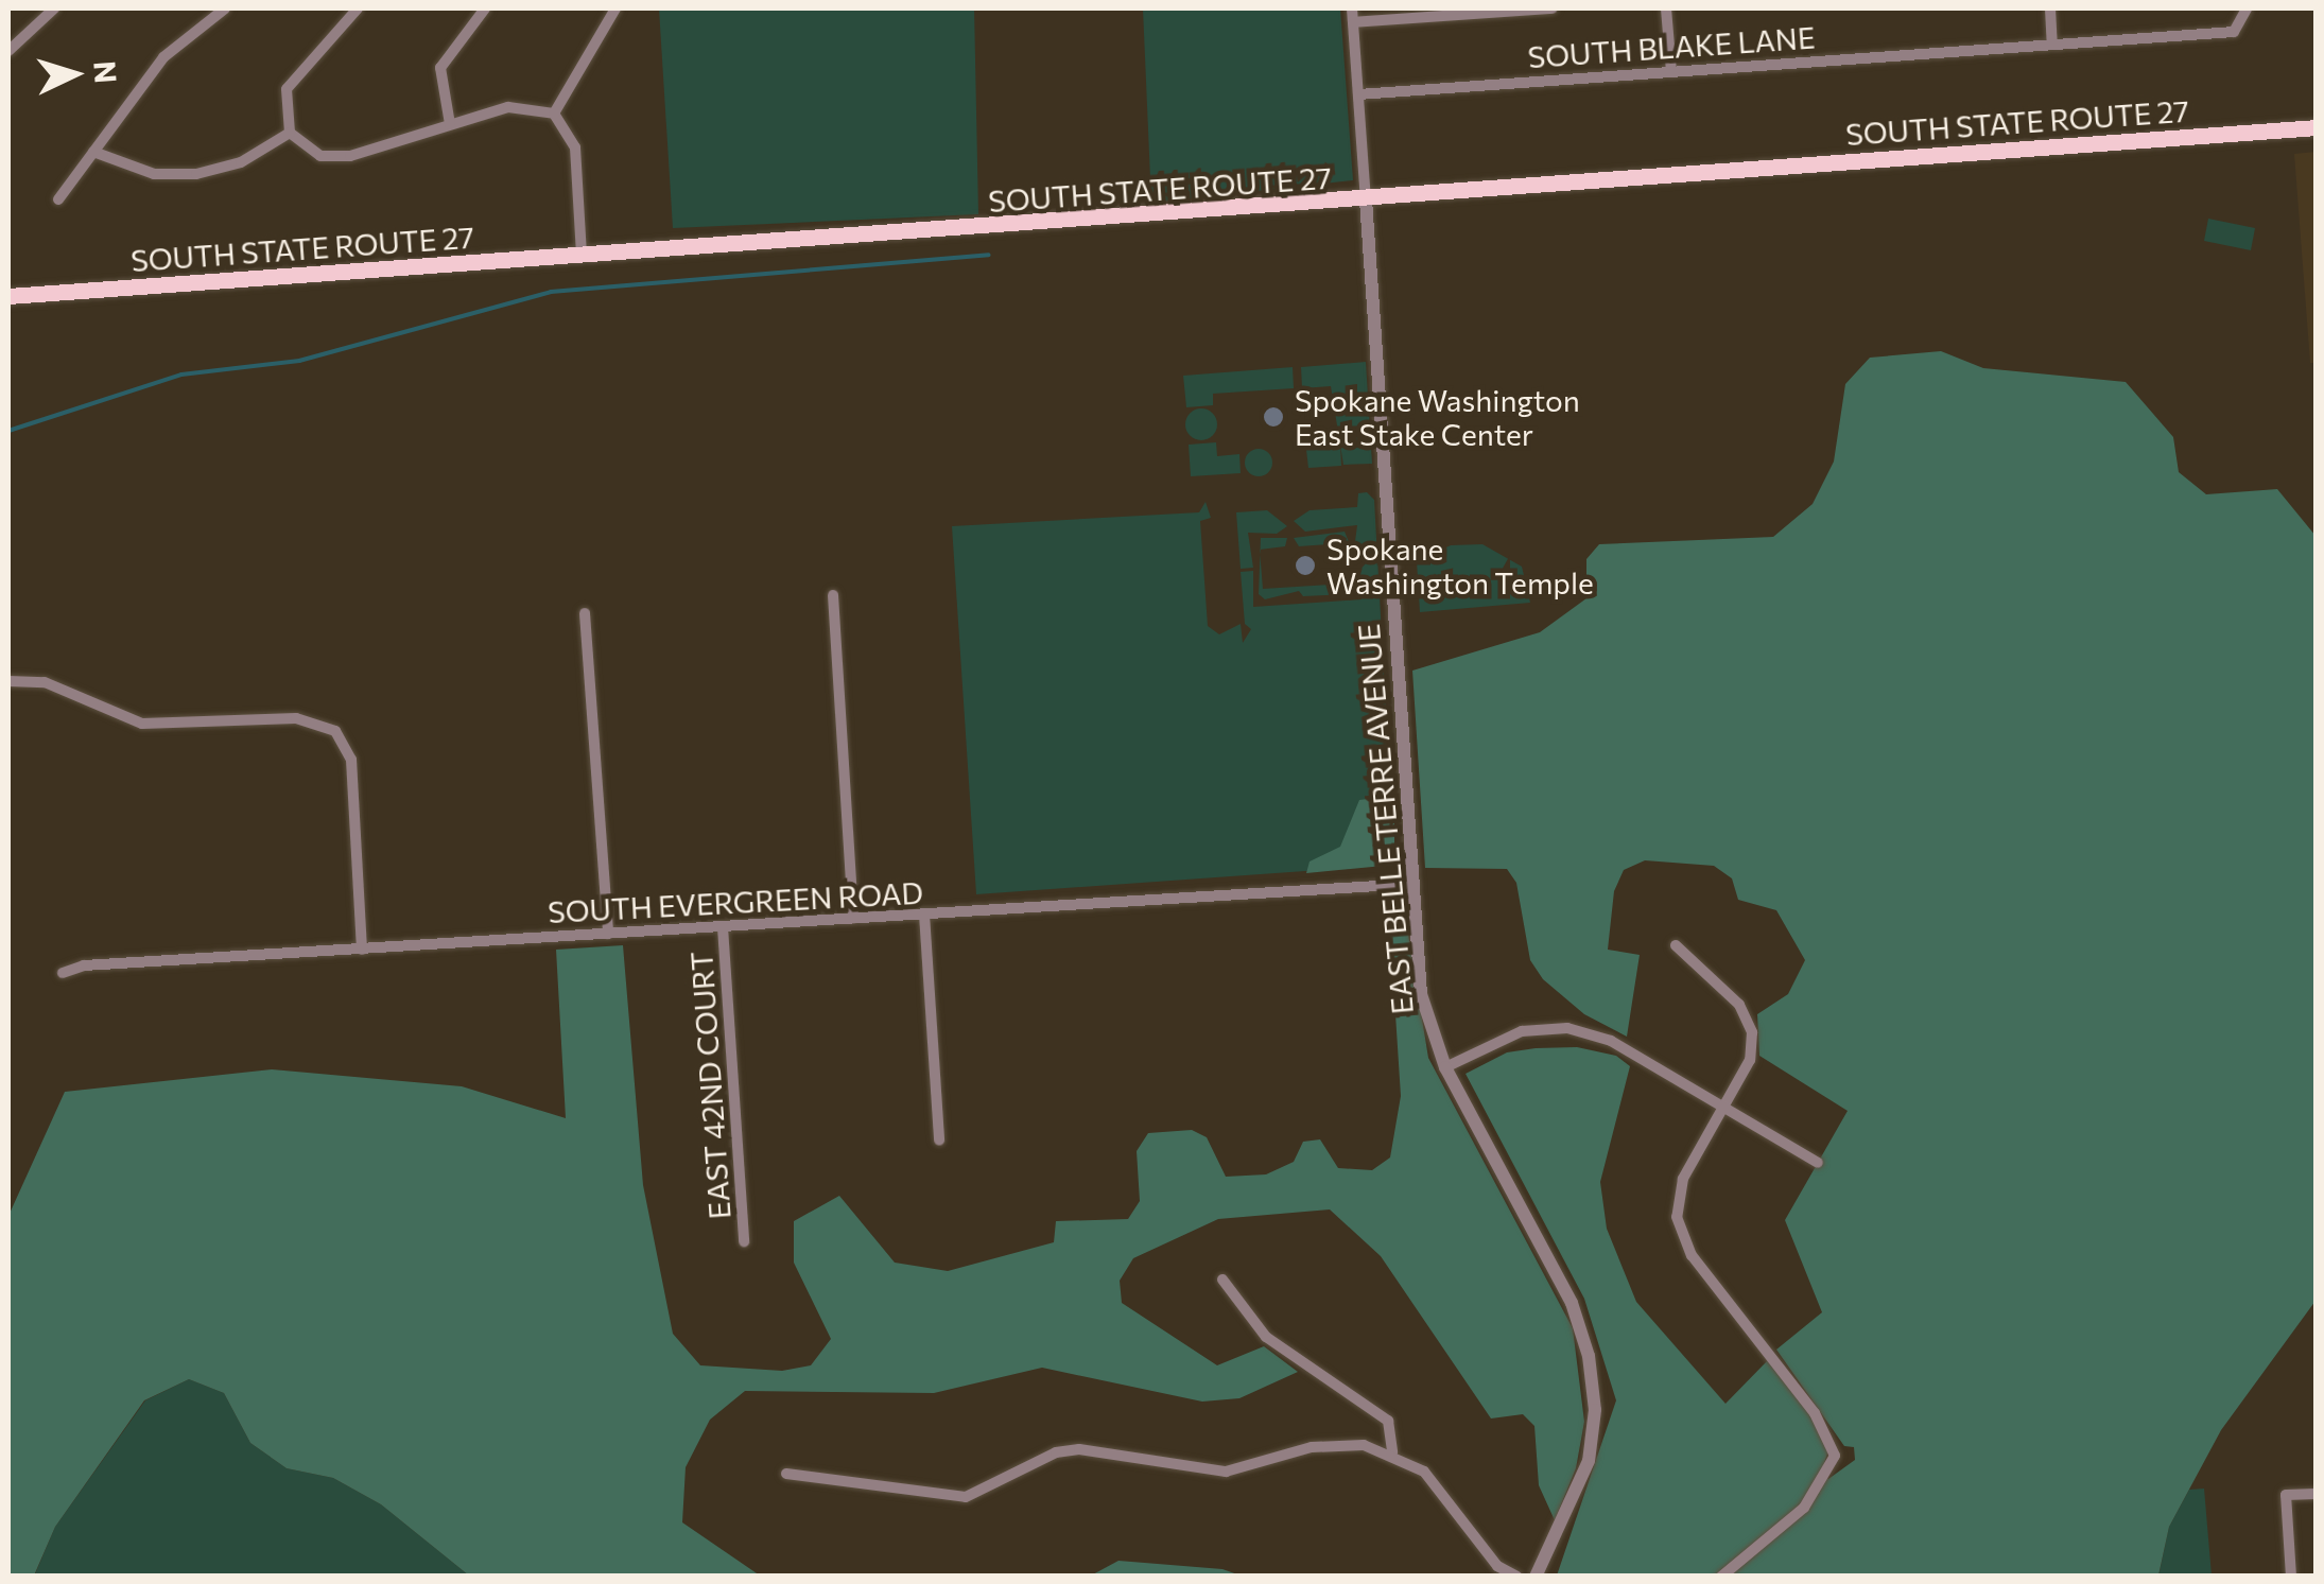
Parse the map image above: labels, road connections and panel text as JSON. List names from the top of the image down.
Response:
{
  "streets": {
    "main road": ["SOUTH STATE ROUTE 27"],
    "street": [
      "SOUTH BLAKE LANE",
      "EAST BELLE TERRE AVENUE",
      "SOUTH EVERGREEN ROAD",
      "EAST 42ND COURT"
    ]
  },
  "crossings": [
    ["SOUTH STATE ROUTE 27", "EAST BELLE TERRE AVENUE"],
    ["EAST BELLE TERRE AVENUE", "SOUTH EVERGREEN ROAD"],
    ["SOUTH EVERGREEN ROAD", "EAST 42ND COURT"]
  ],
  "places": ["Spokane Washington East Stake Center", "Spokane Washington Temple"],
  "north": "right"
}
